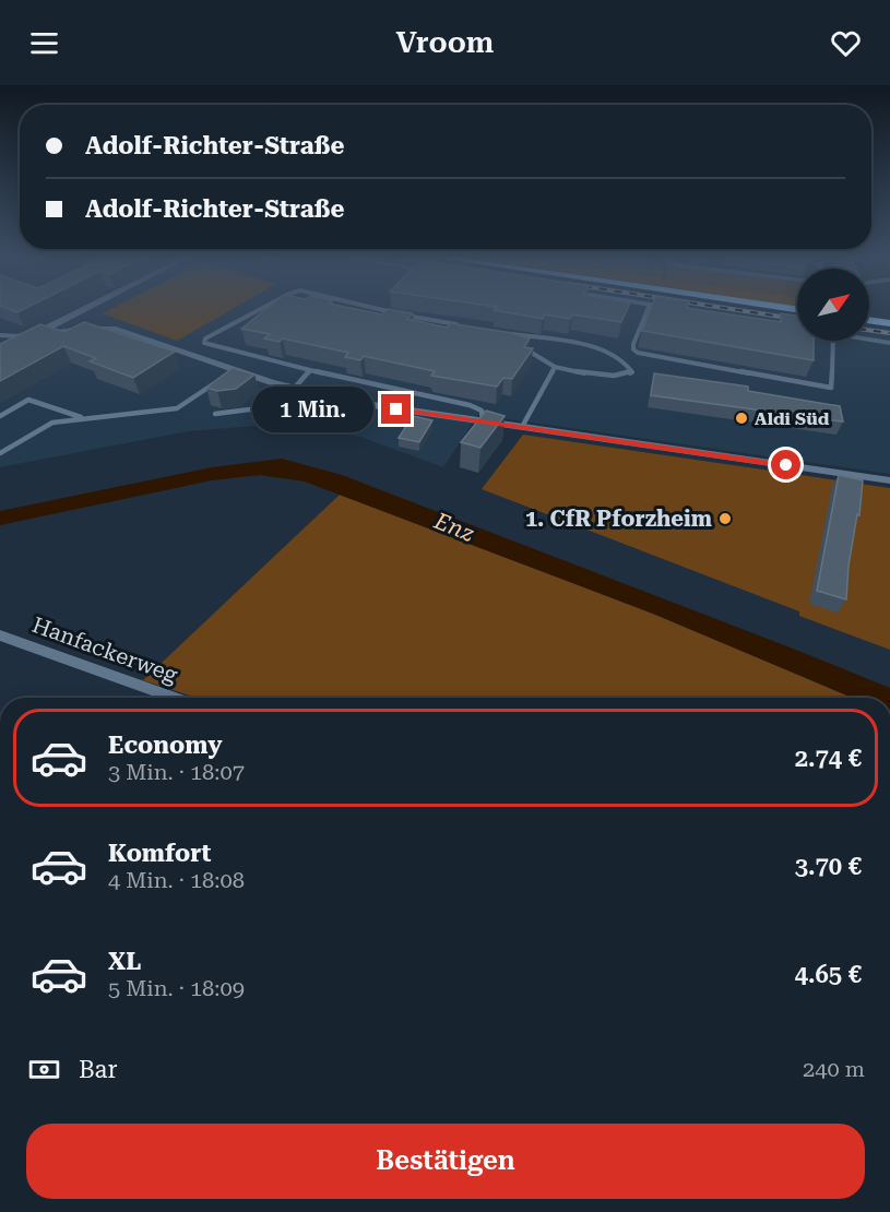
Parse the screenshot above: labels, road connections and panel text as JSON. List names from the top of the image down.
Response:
{
  "streets": {
    "street": ["Hanfackerweg"]
  },
  "water": ["Enz"],
  "places": ["Aldi Süd", "1. CfR Pforzheim"],
  "north": "top right",
  "page": {
    "header": "Vroom",
    "banner": ["Adolf-Richter-Straße", "Adolf-Richter-Straße"],
    "bubble": "1 Min.",
    "list": [
      {
        "name": "Economy",
        "note": "3 Min. · 18:07",
        "value": "2.74 €"
      },
      {
        "name": "Komfort",
        "note": "4 Min. · 18:08",
        "value": "3.70 €"
      },
      {
        "name": "XL",
        "note": "5 Min. · 18:09",
        "value": "4.65 €"
      }
    ],
    "pay": ["Bar", "240 m"],
    "buttons": "Bestätigen"
  }
}
